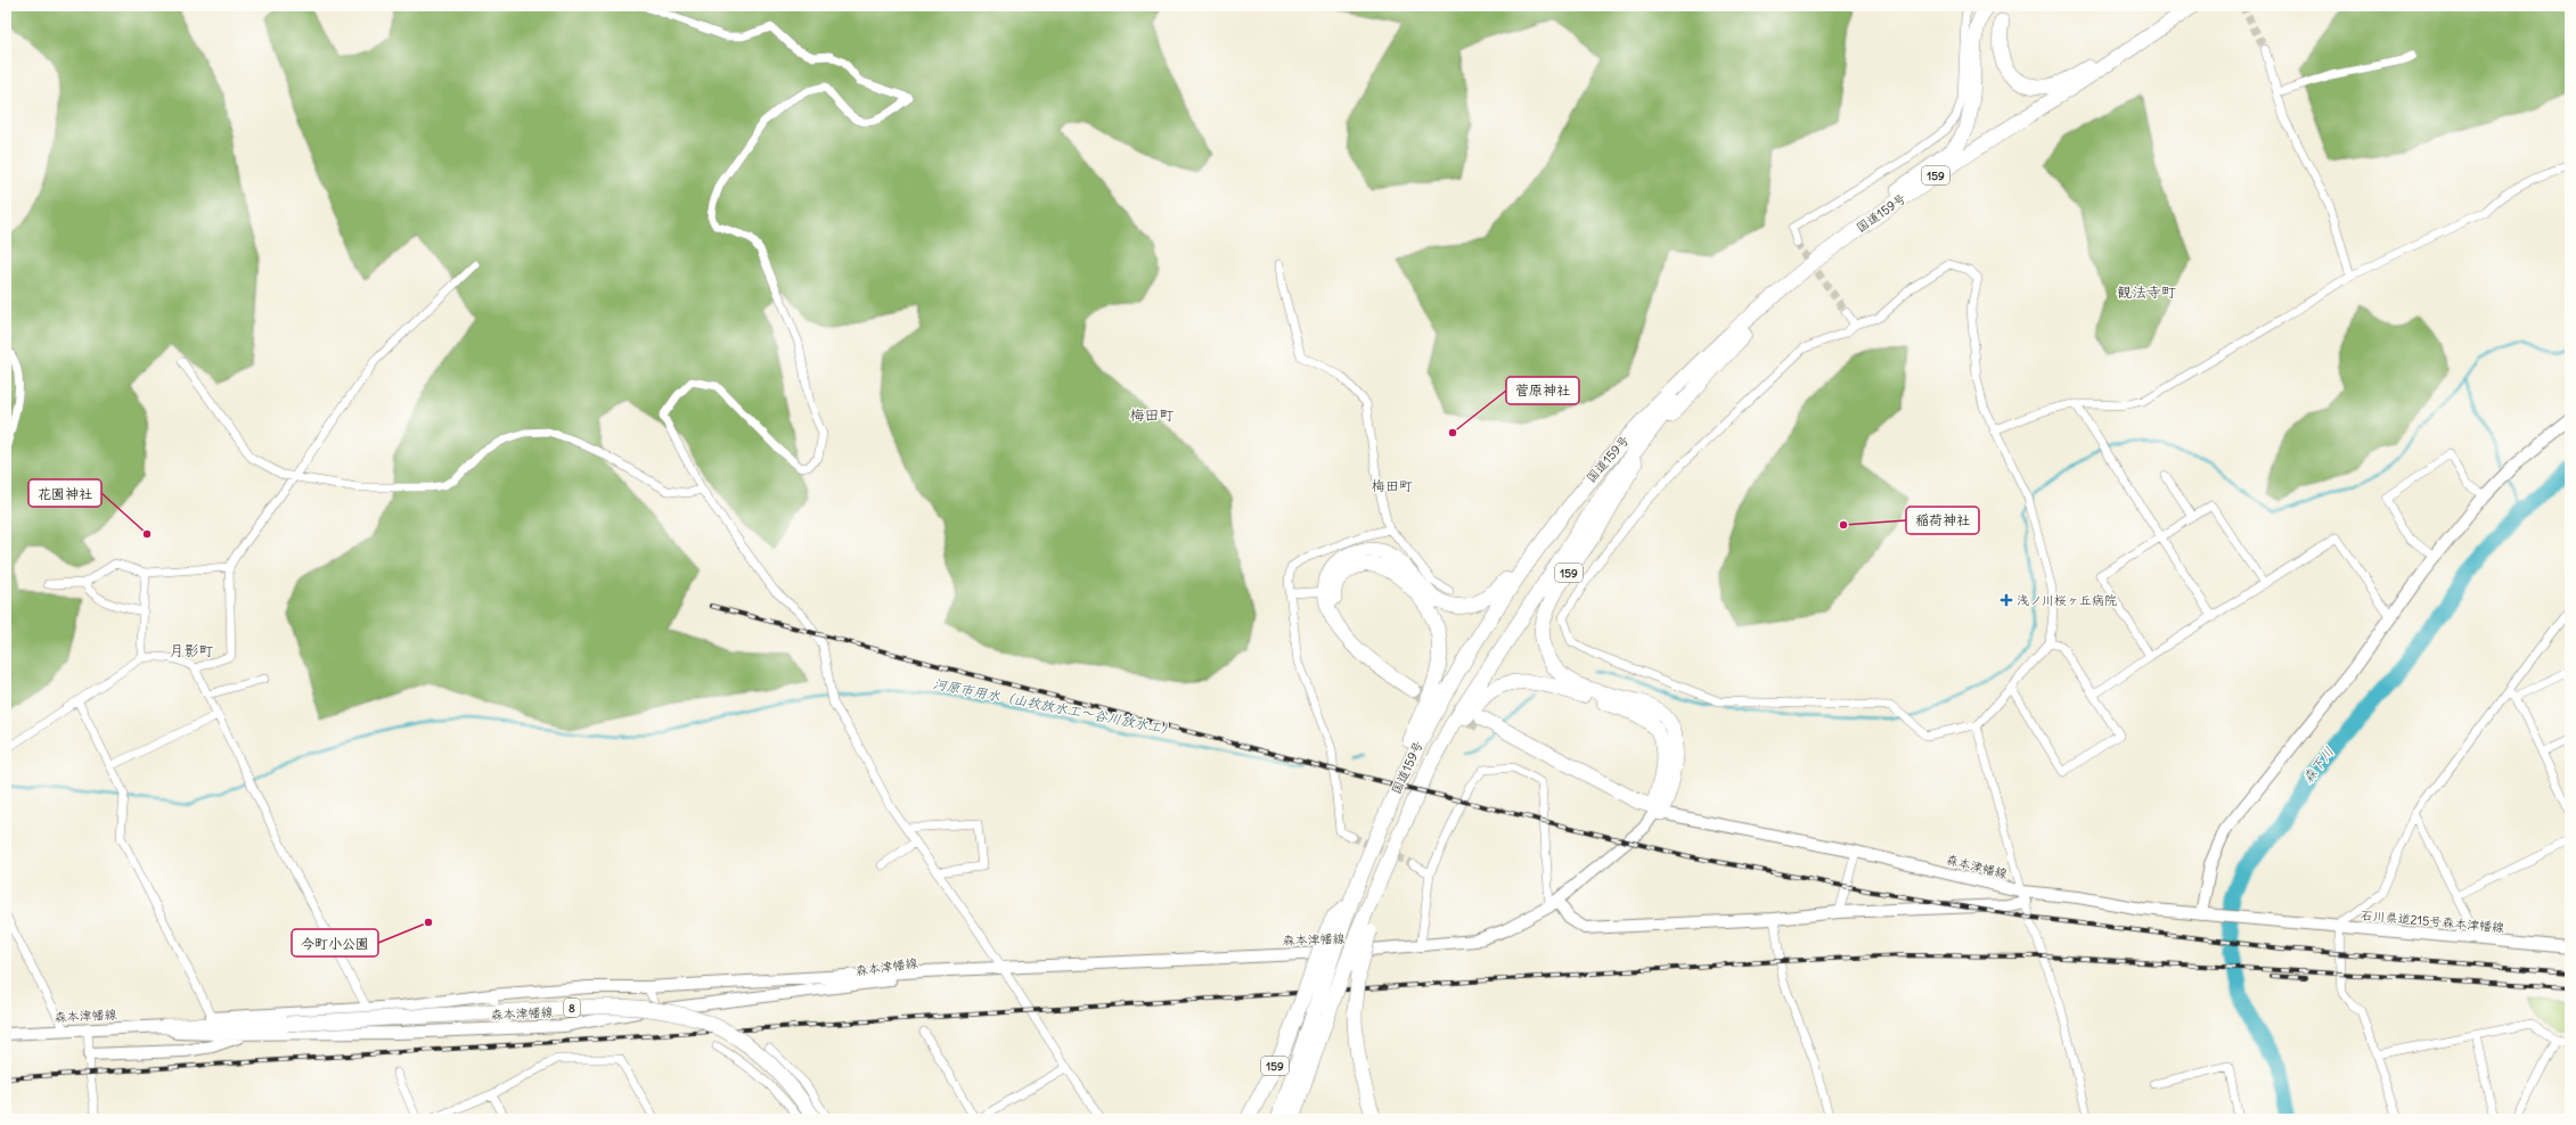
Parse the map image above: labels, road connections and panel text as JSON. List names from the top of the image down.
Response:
{
  "streets": {
    "highway": ["159", "国道159号", "8"],
    "main road": ["森本津幡線", "石川県道215号森本津幡線"]
  },
  "crossings": [
    ["159", "国道159号"],
    ["159", "森本津幡線"],
    ["森本津幡線", "石川県道215号森本津幡線"],
    ["森本津幡線", "8"]
  ],
  "districts": [
    "観法寺町",
    "梅田町",
    "梅田町",
    "月影町"
  ],
  "water": ["河原市用水（山牧放水工～谷川放水工）", "森下川"],
  "places": {
    "other": [
      "菅原神社",
      "稲荷神社",
      "花園神社",
      "今町小公園"
    ],
    "health": ["浅ノ川桜ヶ丘病院"]
  }
}
